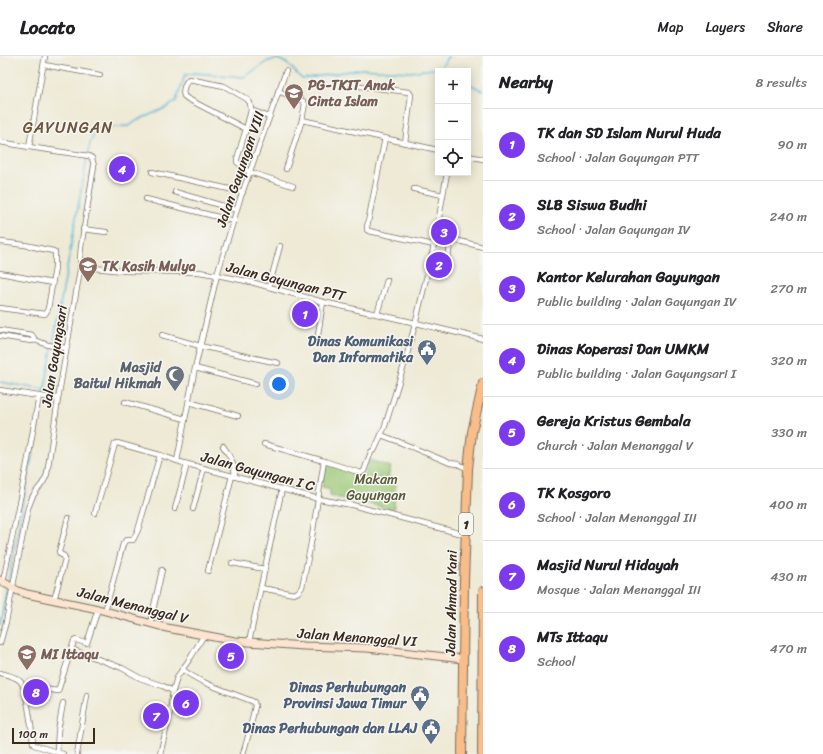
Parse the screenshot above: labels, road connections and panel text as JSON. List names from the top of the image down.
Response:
{
  "streets": {
    "highway": ["1", "Jalan Ahmad Yani"],
    "street": [
      "Jalan Gayungan VIII",
      "Jalan Gayungan PTT",
      "Jalan Gayungsari",
      "Jalan Gayungan I C",
      "Jalan Menanggal V",
      "Jalan Menanggal VI"
    ]
  },
  "crossings": [
    ["Jalan Gayungan VIII", "Jalan Gayungan PTT"],
    ["Jalan Gayungan VIII", "Jalan Gayungan I C"],
    ["Jalan Gayungan PTT", "Jalan Gayungsari"],
    ["Jalan Gayungsari", "Jalan Menanggal V"],
    ["Jalan Gayungan I C", "Jalan Ahmad Yani"],
    ["Jalan Ahmad Yani", "Jalan Menanggal VI"],
    ["Jalan Menanggal V", "Jalan Menanggal VI"]
  ],
  "districts": ["GAYUNGAN"],
  "parks": ["Makam Gayungan"],
  "places": {
    "school or university": ["PG-TKIT Anak Cinta Islam", "TK Kasih Mulya", "MI Ittaqu"],
    "public building": ["Dinas Komunikasi Dan Informatika", "Dinas Perhubungan Provinsi Jawa Timur", "Dinas Perhubungan dan LLAJ"],
    "mosque": ["Masjid Baitul Hikmah"]
  },
  "scale_bar": "100 m",
  "page": {
    "header": "Locato",
    "nav": ["Map", "Layers", "Share"],
    "heading": ["Nearby", "8 results"],
    "map_buttons": ["+", "−"],
    "list": [
      {
        "mark": "1",
        "name": "TK dan SD Islam Nurul Huda",
        "note": "School · Jalan Gayungan PTT",
        "value": "90 m"
      },
      {
        "mark": "2",
        "name": "SLB Siswa Budhi",
        "note": "School · Jalan Gayungan IV",
        "value": "240 m"
      },
      {
        "mark": "3",
        "name": "Kantor Kelurahan Gayungan",
        "note": "Public building · Jalan Gayungan IV",
        "value": "270 m"
      },
      {
        "mark": "4",
        "name": "Dinas Koperasi Dan UMKM",
        "note": "Public building · Jalan Gayungsari I",
        "value": "320 m"
      },
      {
        "mark": "5",
        "name": "Gereja Kristus Gembala",
        "note": "Church · Jalan Menanggal V",
        "value": "330 m"
      },
      {
        "mark": "6",
        "name": "TK Kosgoro",
        "note": "School · Jalan Menanggal III",
        "value": "400 m"
      },
      {
        "mark": "7",
        "name": "Masjid Nurul Hidayah",
        "note": "Mosque · Jalan Menanggal III",
        "value": "430 m"
      },
      {
        "mark": "8",
        "name": "MTs Ittaqu",
        "note": "School",
        "value": "470 m"
      }
    ],
    "pins": [
      "4",
      "3",
      "2",
      "1",
      "5",
      "8",
      "6",
      "7"
    ],
    "scale": "100 m"
  }
}
